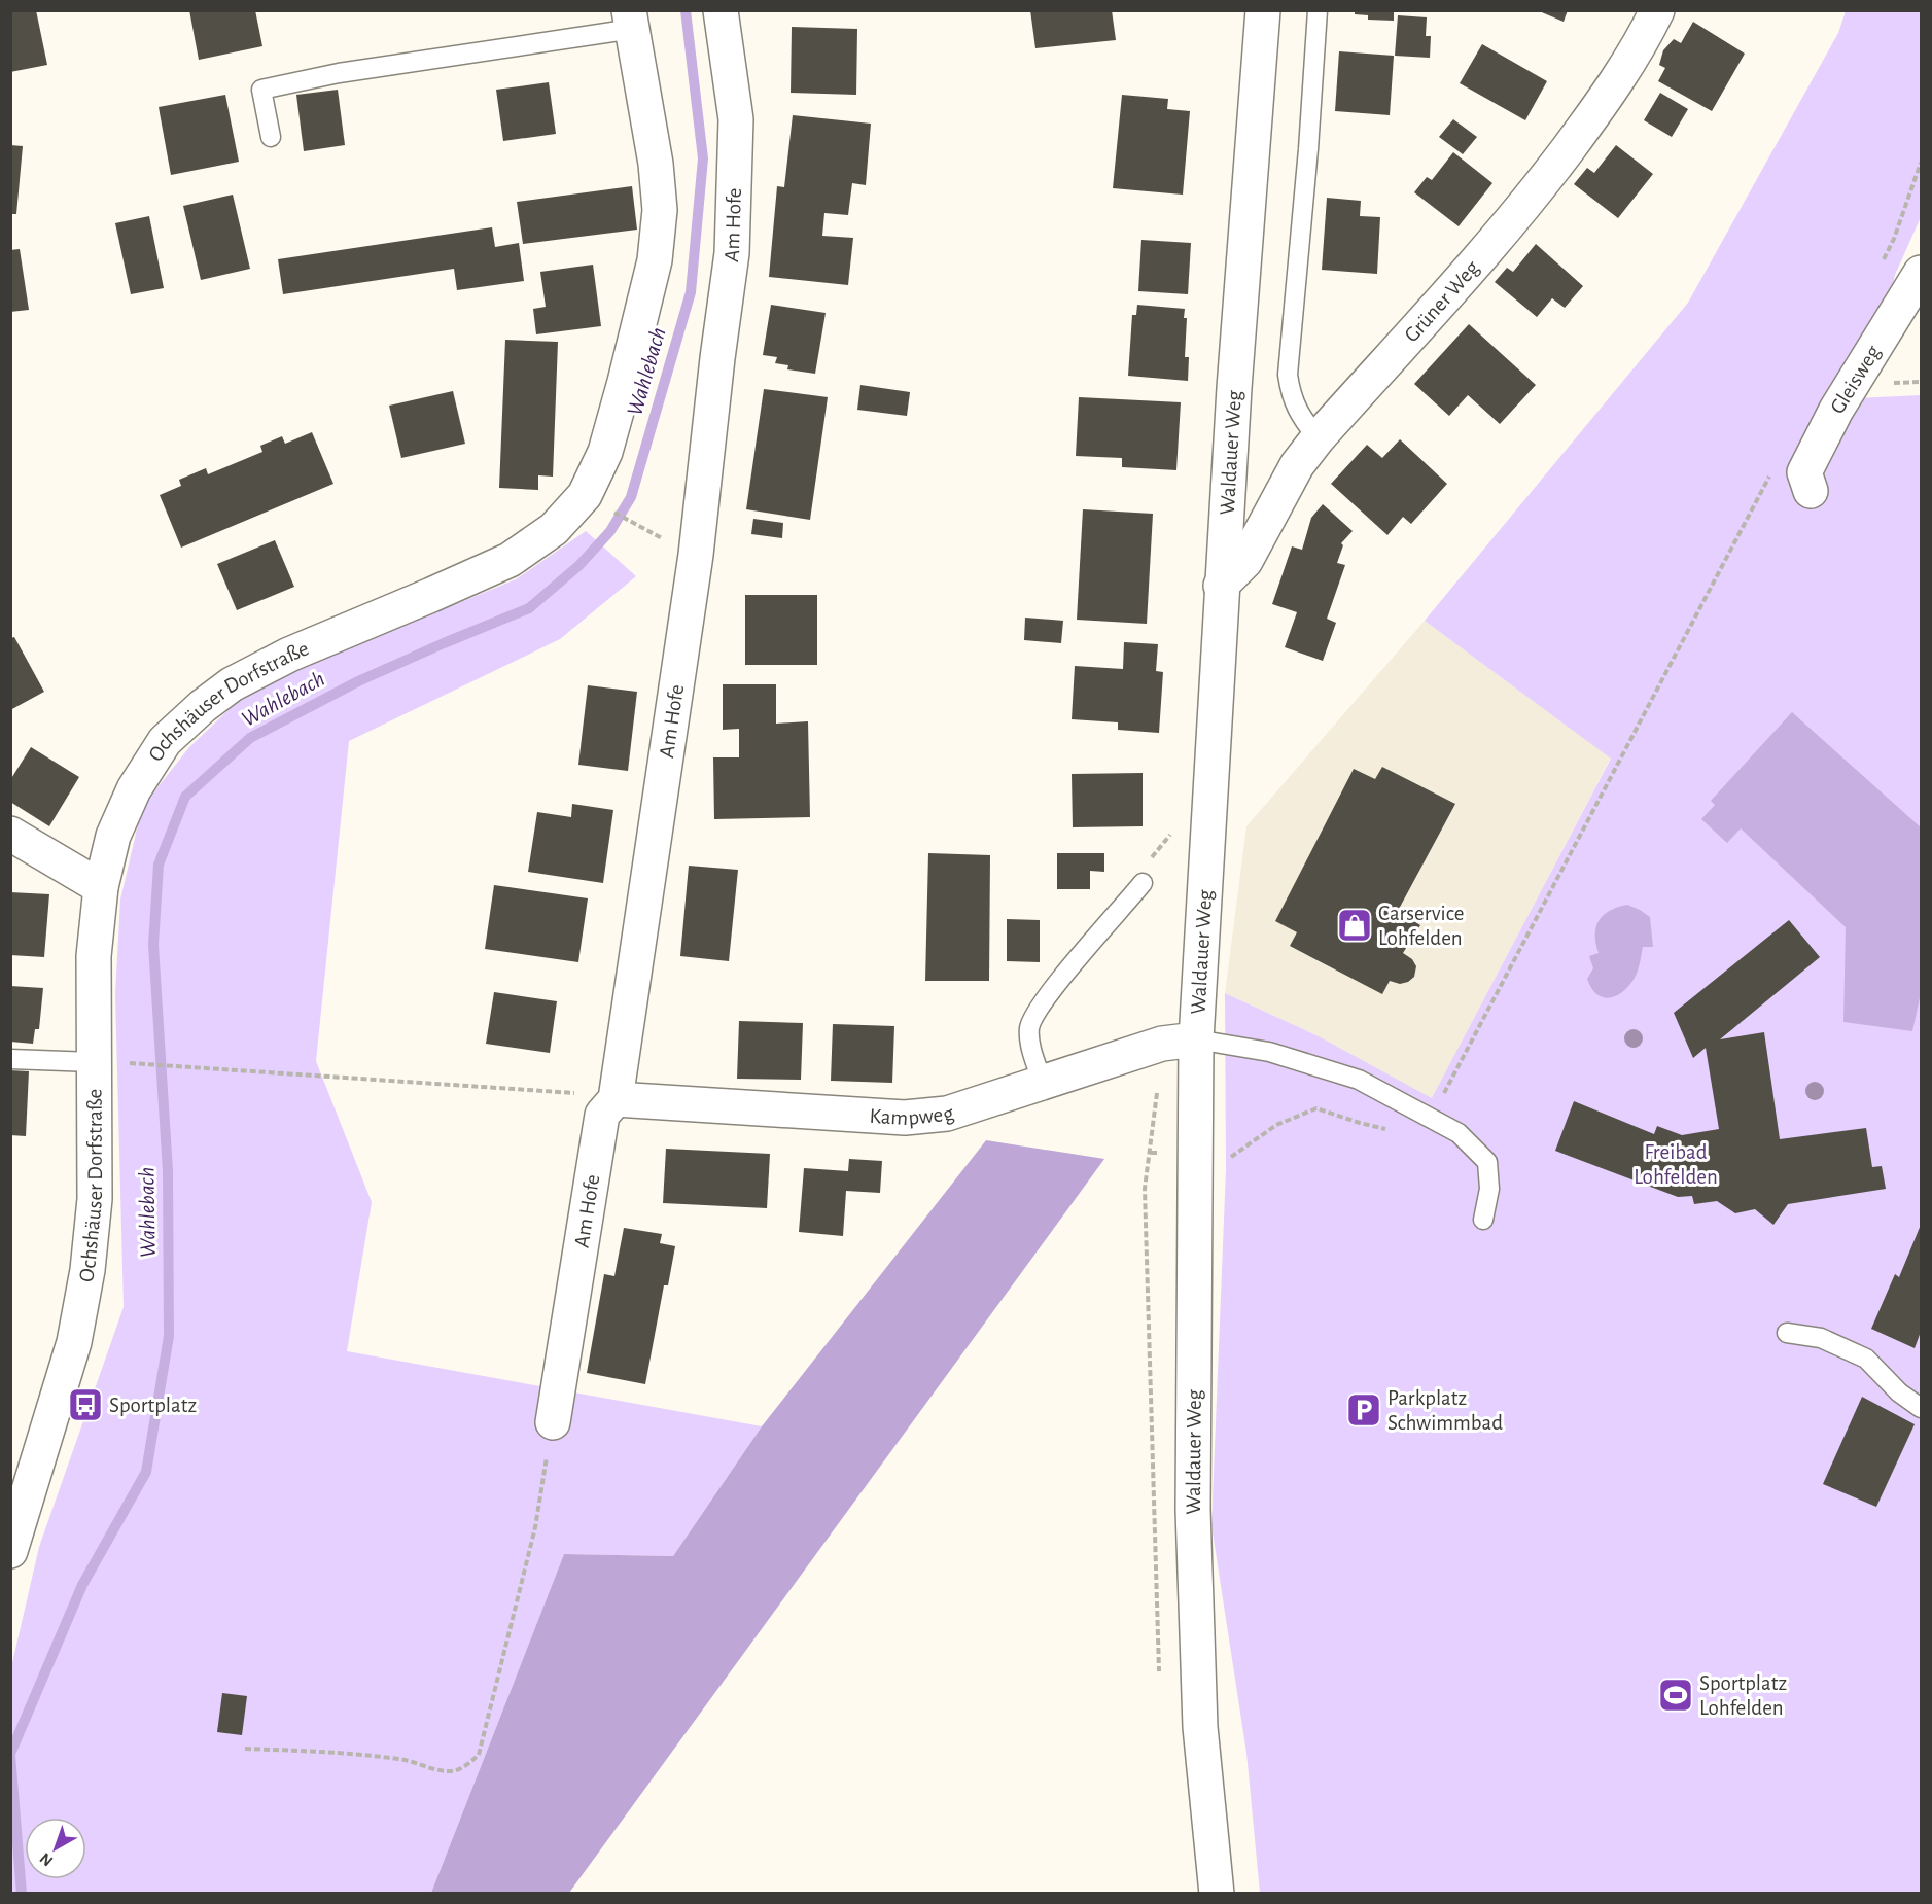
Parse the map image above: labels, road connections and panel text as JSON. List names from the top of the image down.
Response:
{
  "streets": {
    "street": [
      "Am Hofe",
      "Grüner Weg",
      "Gleisweg",
      "Waldauer Weg",
      "Ochshäuser Dorfstraße",
      "Kampweg"
    ]
  },
  "crossings": [
    ["Am Hofe", "Kampweg"],
    ["Grüner Weg", "Waldauer Weg"],
    ["Waldauer Weg", "Kampweg"]
  ],
  "water": ["Wahlebach"],
  "parks": ["Freibad Lohfelden"],
  "places": {
    "shop": ["Carservice Lohfelden"],
    "bus stop": ["Sportplatz"],
    "parking": ["Parkplatz Schwimmbad"],
    "sports": ["Sportplatz Lohfelden"]
  },
  "north": "bottom left"
}
